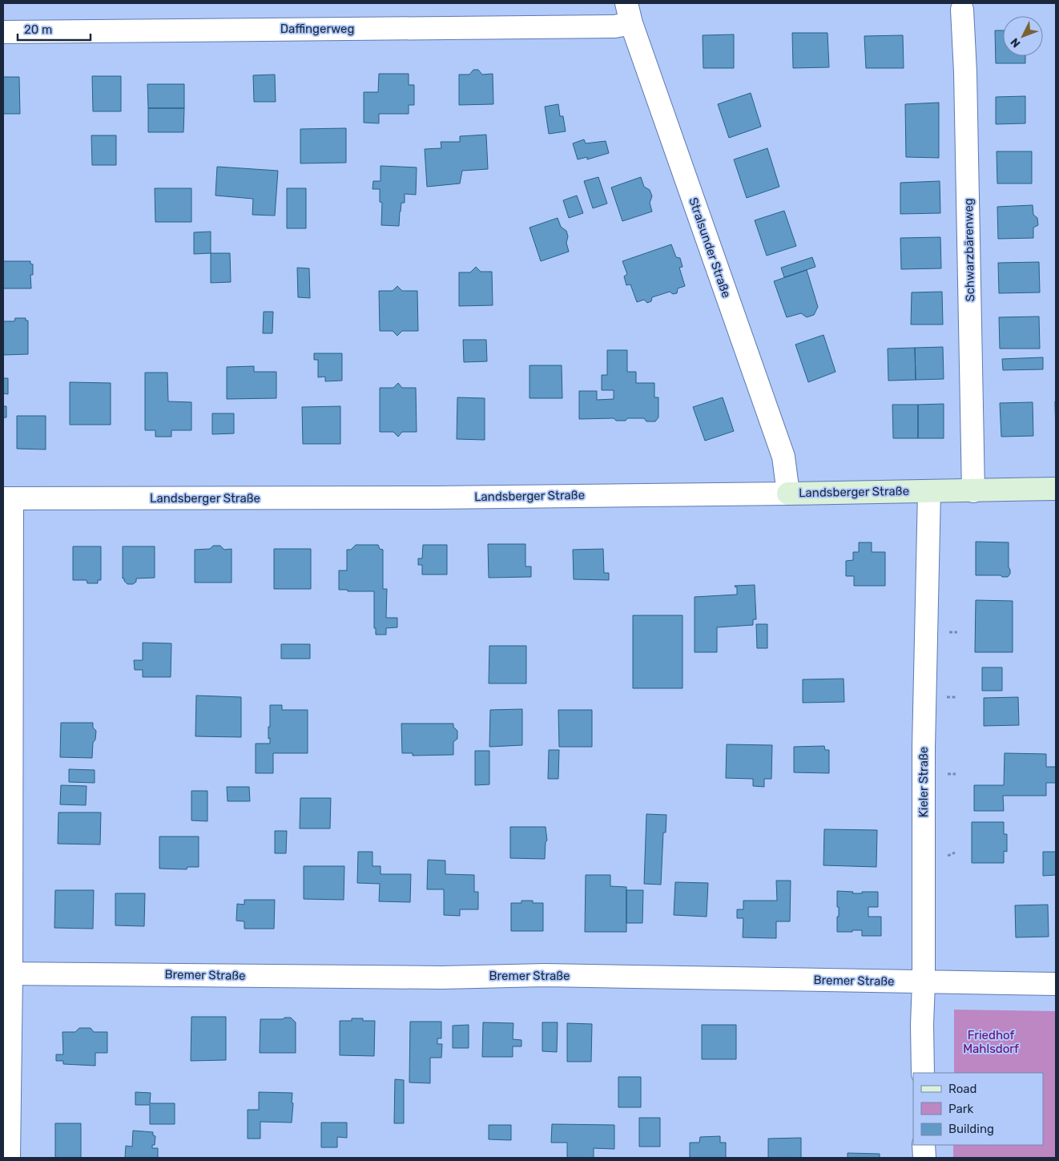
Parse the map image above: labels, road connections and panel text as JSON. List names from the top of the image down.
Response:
{
  "streets": {
    "street": [
      "Daffingerweg",
      "Stralsunder Straße",
      "Schwarzbärenweg",
      "Landsberger Straße",
      "Kieler Straße",
      "Bremer Straße"
    ]
  },
  "crossings": [
    ["Daffingerweg", "Stralsunder Straße"],
    ["Stralsunder Straße", "Landsberger Straße"],
    ["Schwarzbärenweg", "Landsberger Straße"],
    ["Landsberger Straße", "Kieler Straße"],
    ["Kieler Straße", "Bremer Straße"]
  ],
  "parks": ["Friedhof Mahlsdorf"],
  "legend": ["Road", "Park", "Building"],
  "scale_bar": "20 m",
  "north": "bottom left"
}
